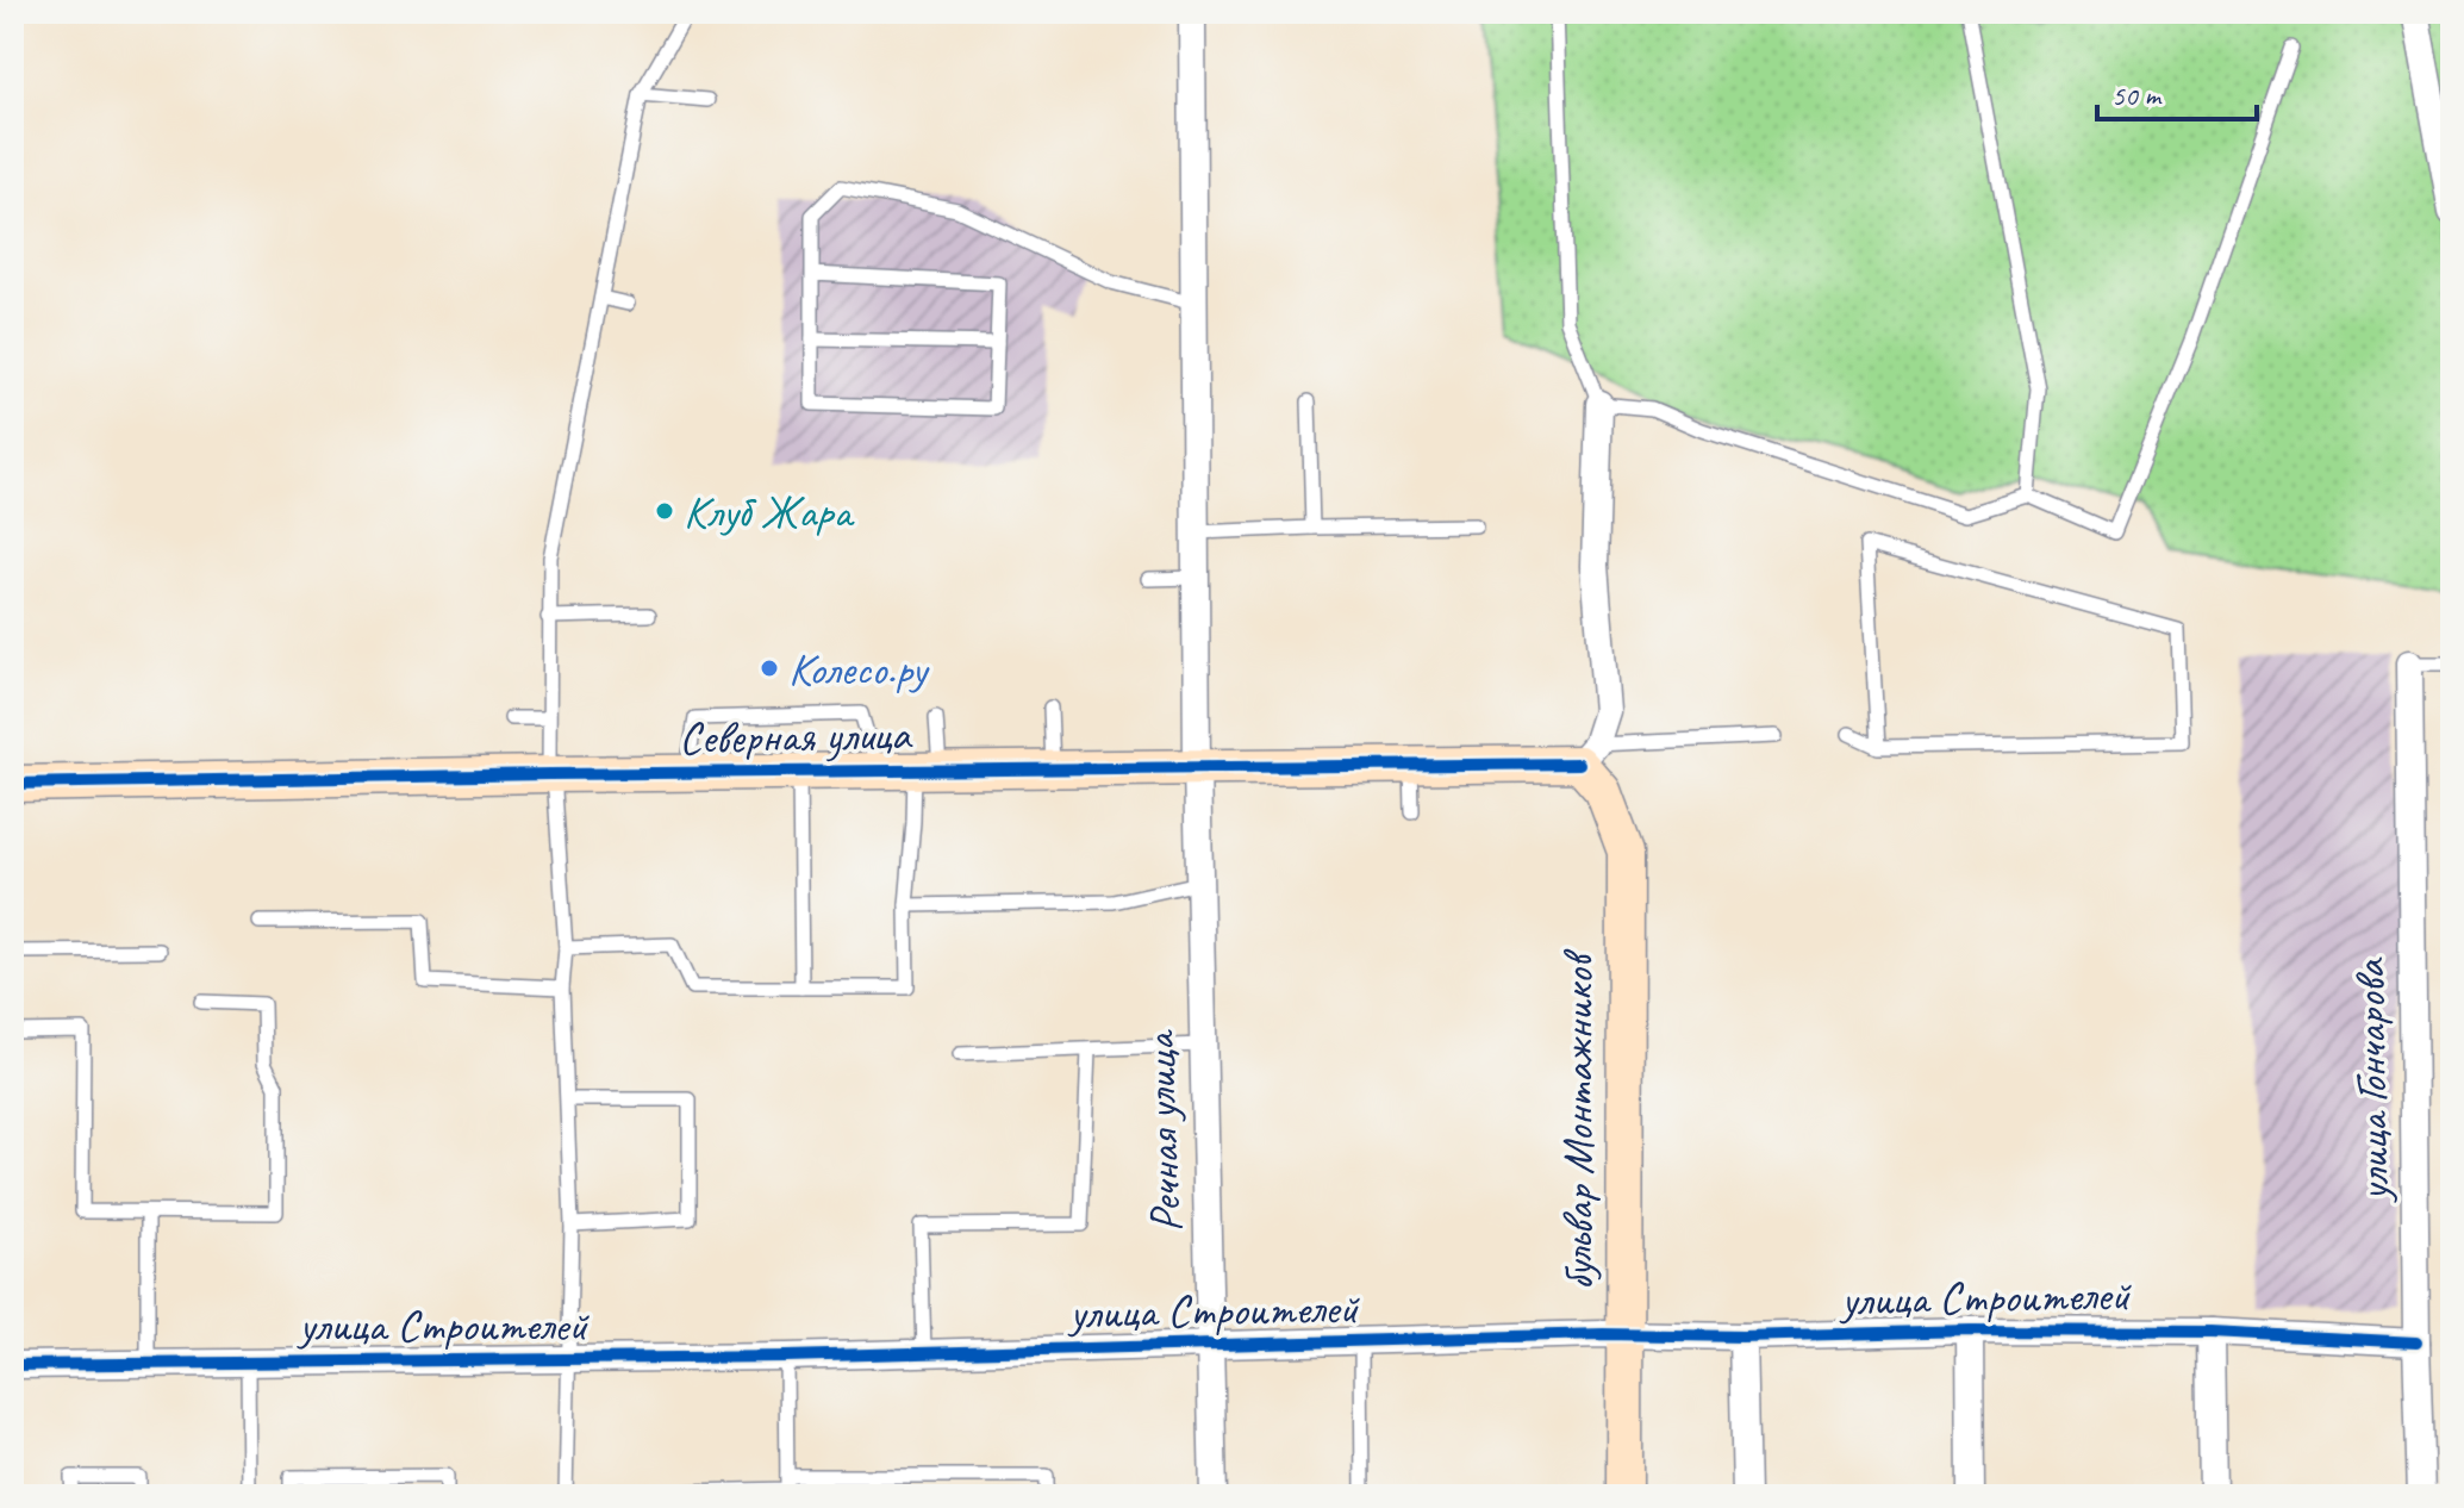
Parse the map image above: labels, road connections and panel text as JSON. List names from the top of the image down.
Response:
{
  "streets": {
    "street": [
      "Северная улица",
      "улица Гончарова",
      "бульвар Монтажников",
      "Речная улица",
      "улица Строителей"
    ]
  },
  "crossings": [
    ["Северная улица", "бульвар Монтажников"],
    ["Северная улица", "Речная улица"],
    ["улица Гончарова", "улица Строителей"],
    ["бульвар Монтажников", "улица Строителей"],
    ["Речная улица", "улица Строителей"]
  ],
  "places": ["Клуб Жара", "Колесо.ру"],
  "scale_bar": "50 m"
}
